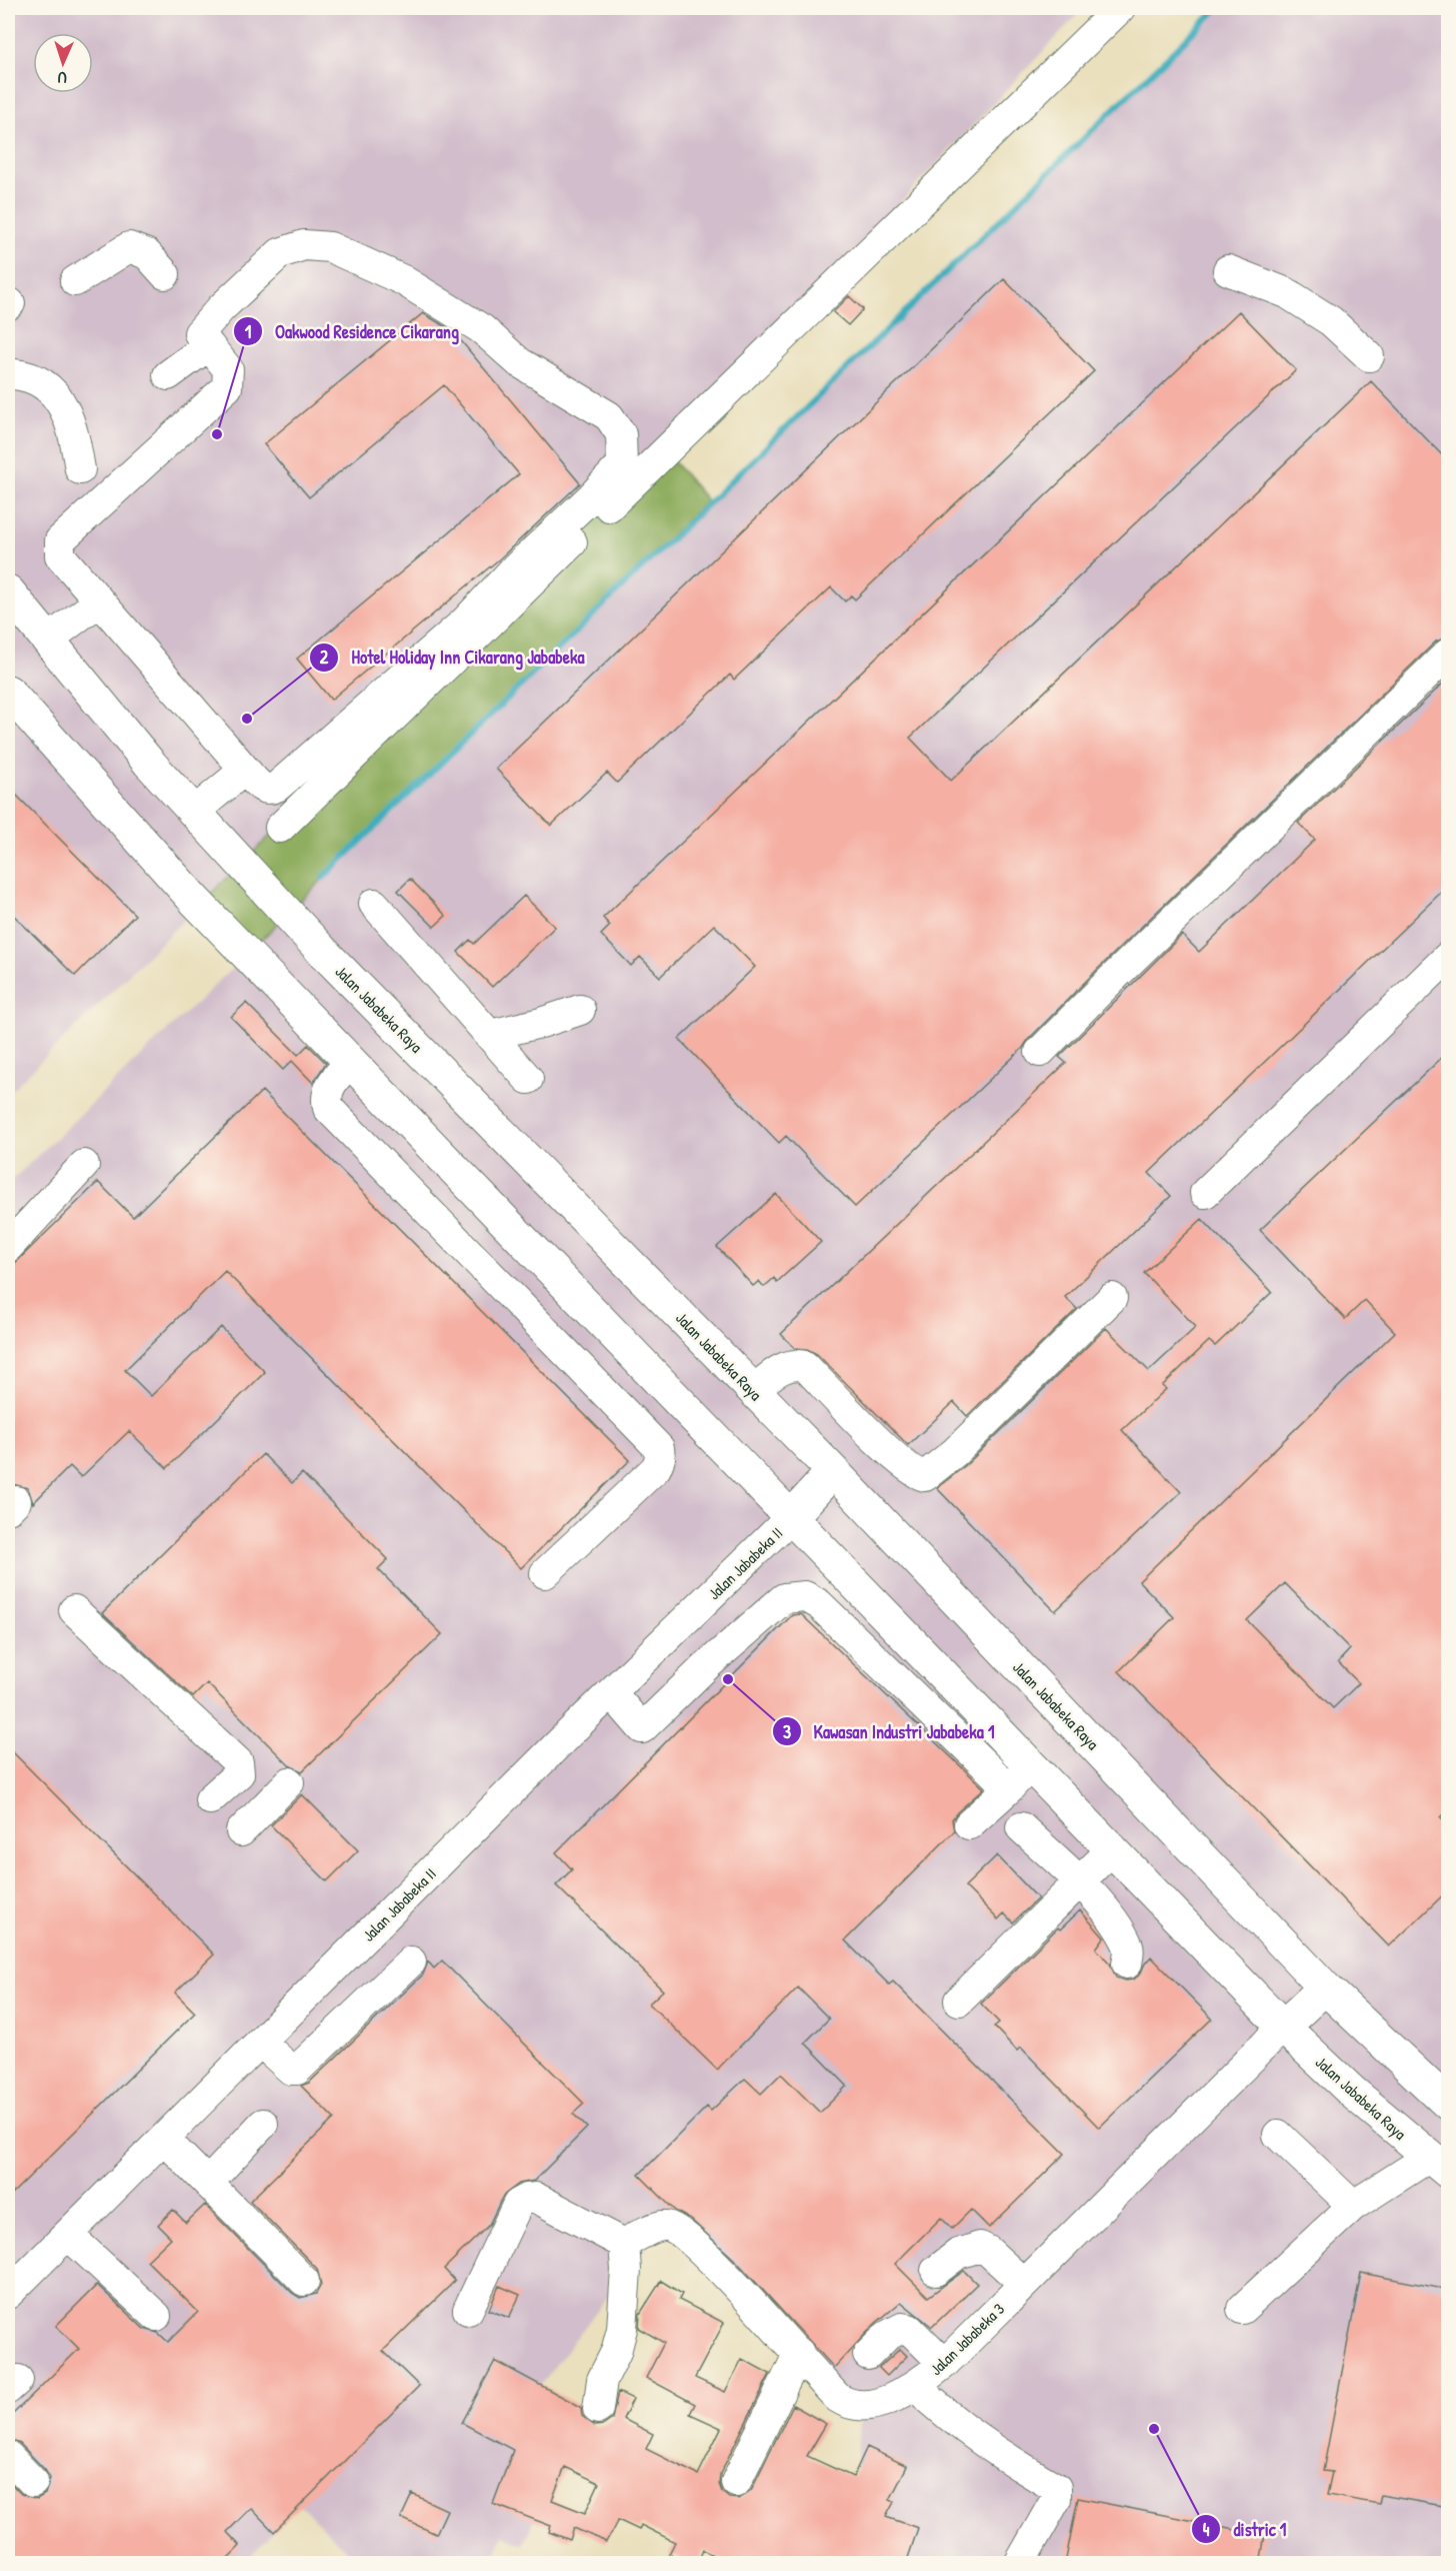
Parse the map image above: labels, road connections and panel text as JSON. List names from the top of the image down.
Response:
{
  "streets": {
    "main road": ["Jalan Jababeka Raya"],
    "street": ["Jalan Jababeka II", "Jalan Jababeka 3"]
  },
  "crossings": [
    ["Jalan Jababeka Raya", "Jalan Jababeka II"],
    ["Jalan Jababeka Raya", "Jalan Jababeka 3"]
  ],
  "places": [
    "Oakwood Residence Cikarang",
    "Hotel Holiday Inn Cikarang Jababeka",
    "Kawasan Industri Jababeka 1",
    "distric 1"
  ],
  "north": "bottom"
}
